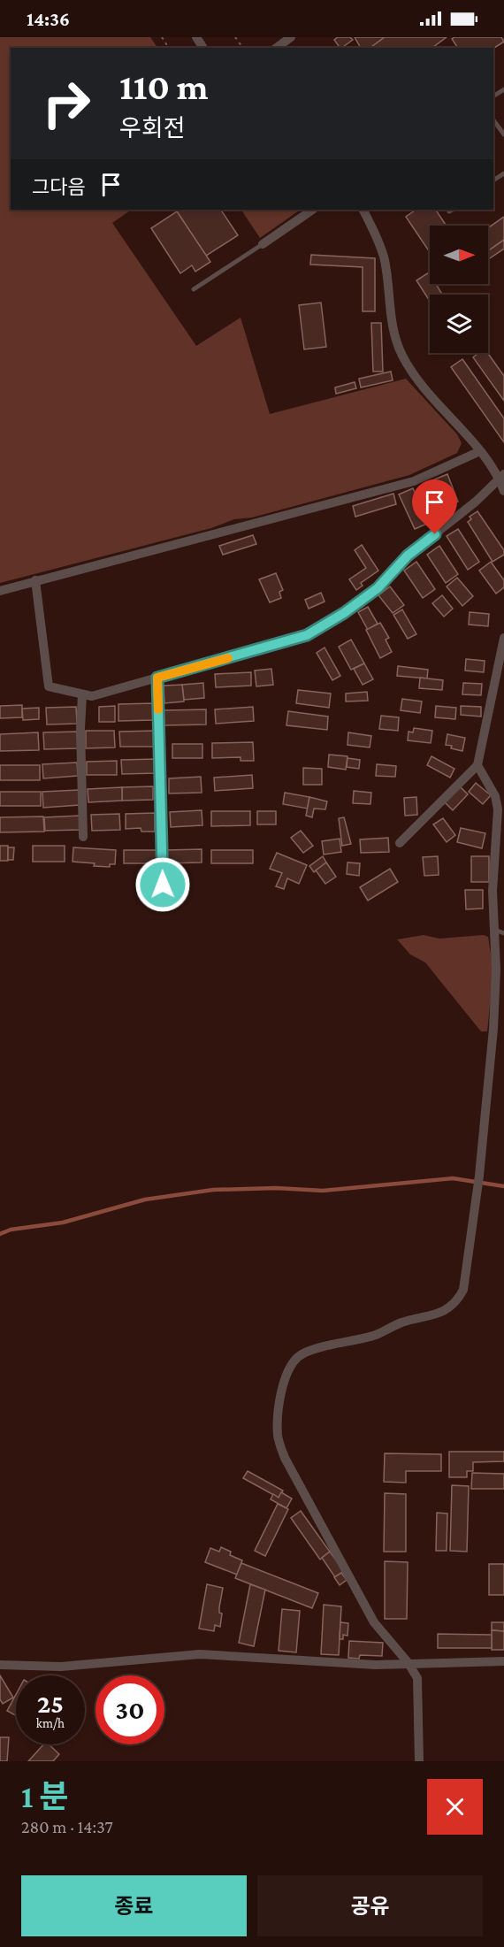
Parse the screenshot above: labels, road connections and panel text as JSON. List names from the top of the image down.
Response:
{
  "north": "right",
  "page": {
    "status": "14:36",
    "turn": ["110 m", "우회전"],
    "then": "그다음",
    "speed": "25 km/h",
    "limit": "30",
    "heading": ["1 분", "280 m · 14:37"],
    "buttons": ["종료", "공유"]
  }
}
